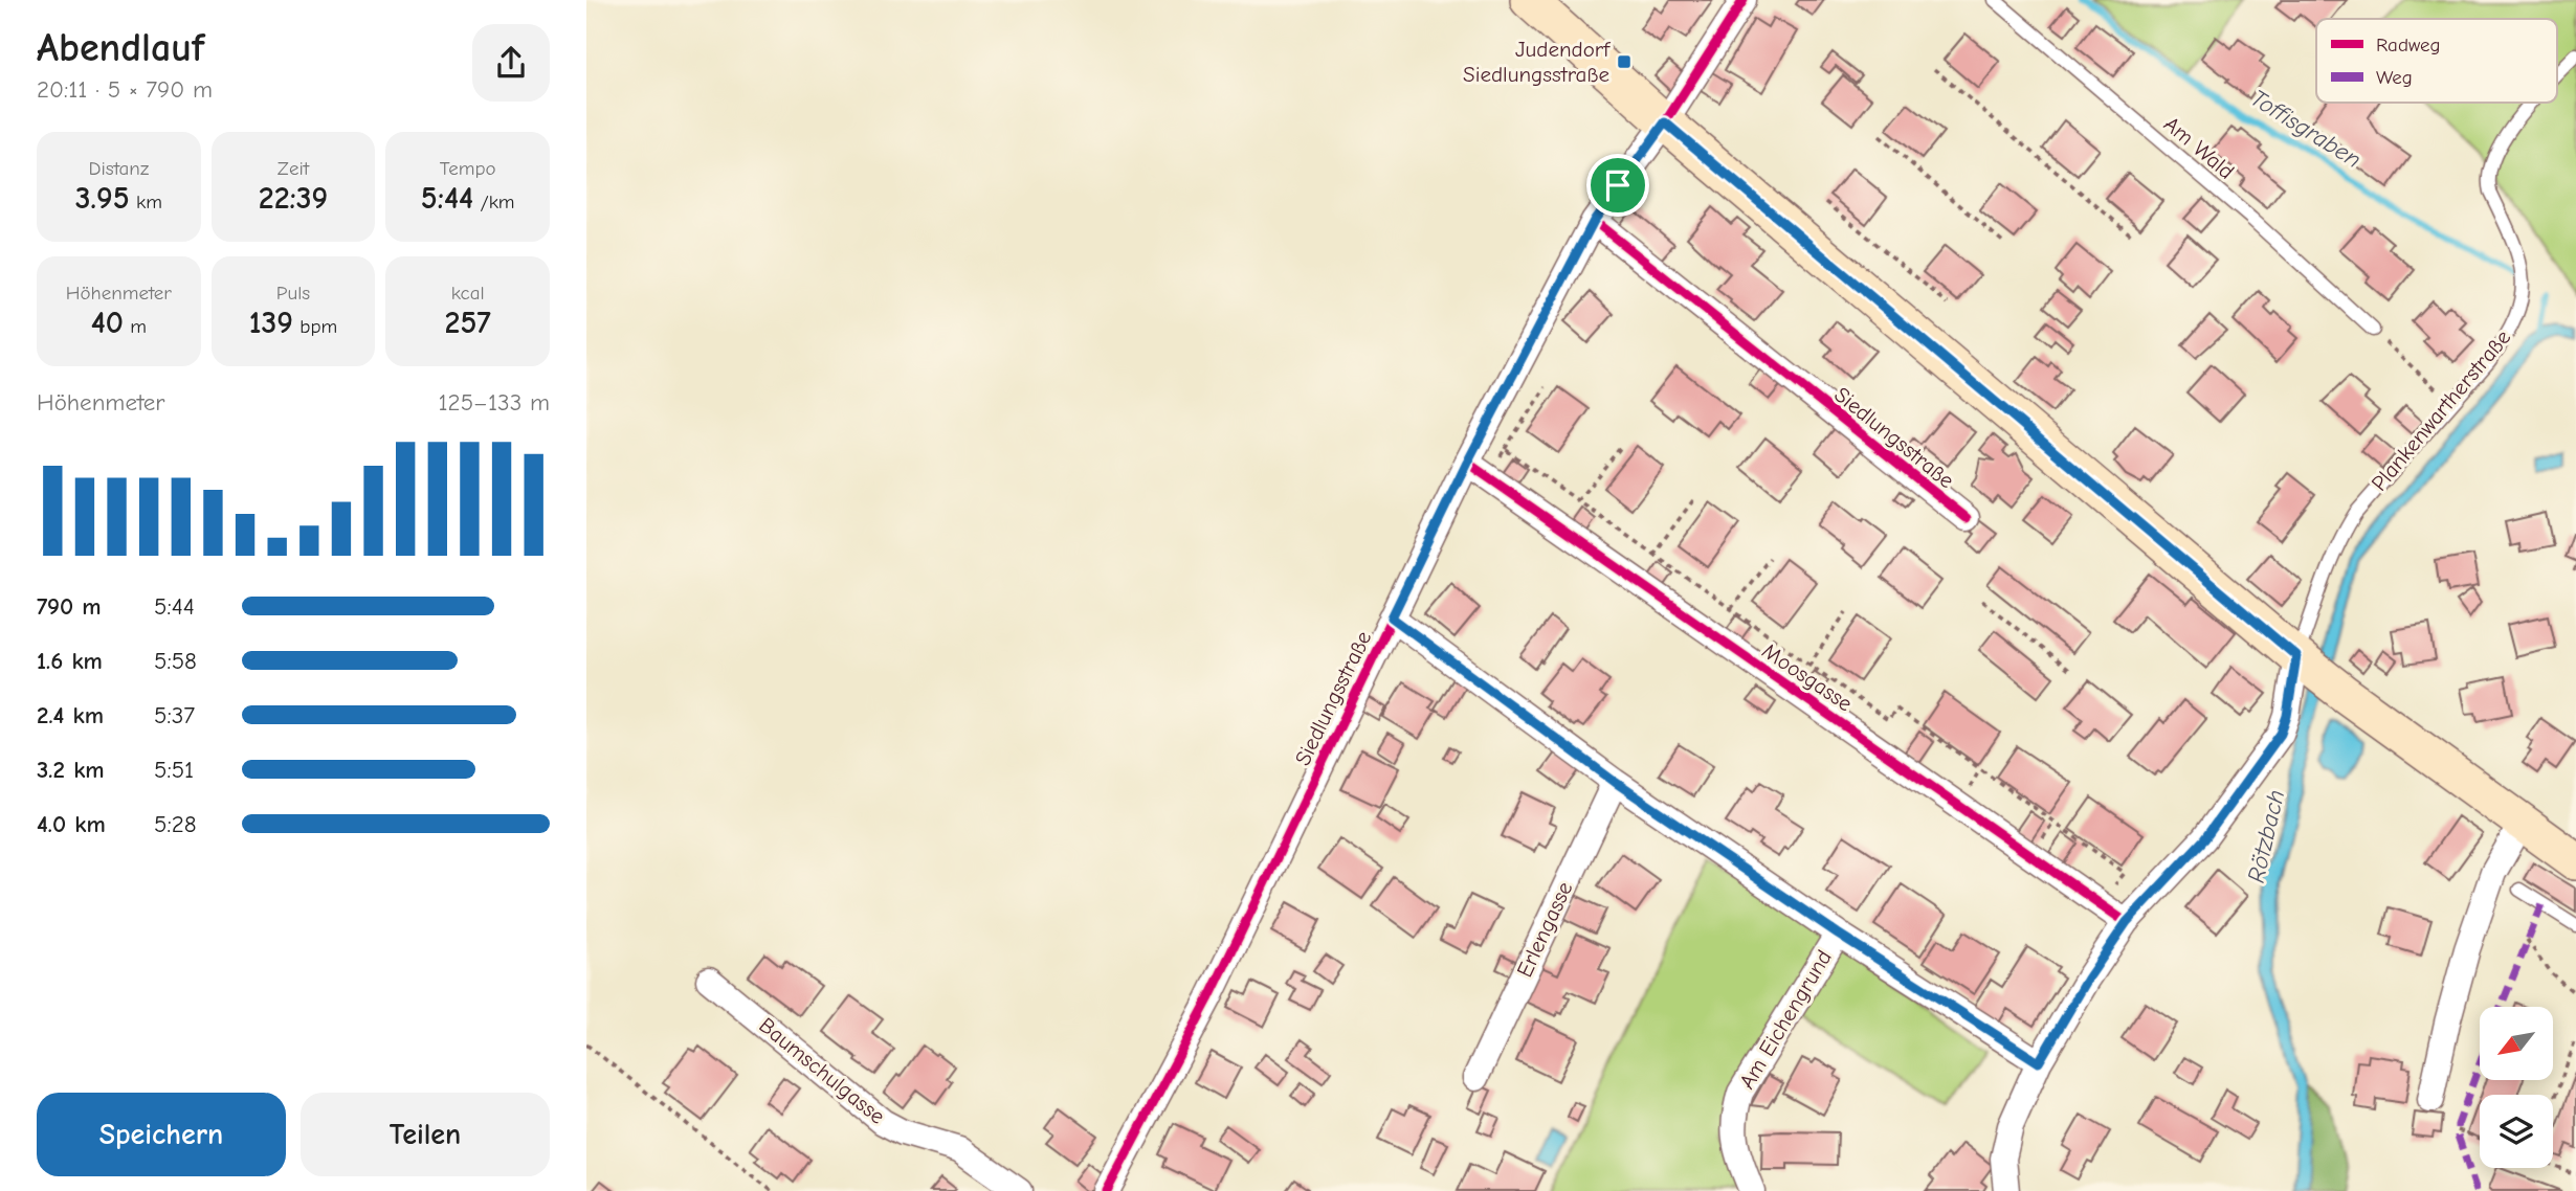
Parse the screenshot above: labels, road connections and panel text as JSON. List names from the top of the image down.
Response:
{
  "streets": {
    "street": [
      "Siedlungsstraße",
      "Moosgasse",
      "Erlengasse",
      "Am Eichengrund",
      "Baumschulgasse"
    ],
    "lane": ["Am Wald", "Plankenwartherstraße"]
  },
  "crossings": [
    ["Siedlungsstraße", "Moosgasse"]
  ],
  "water": ["Toffisgraben", "Rötzbach"],
  "places": {
    "transit": ["Judendorf Siedlungsstraße"]
  },
  "legend": ["Radweg", "Weg"],
  "north": "bottom left",
  "page": {
    "heading": ["Abendlauf", "20:11 · 5 × 790 m"],
    "stats": [
      ["Distanz", "3.95 km"],
      ["Zeit", "22:39"],
      ["Tempo", "5:44 /km"],
      ["Höhenmeter", "40 m"],
      ["Puls", "139 bpm"],
      ["kcal", "257"]
    ],
    "chart": ["Höhenmeter", "125–133 m"],
    "list": [
      {
        "name": "790 m",
        "note": "5:44"
      },
      {
        "name": "1.6 km",
        "note": "5:58"
      },
      {
        "name": "2.4 km",
        "note": "5:37"
      },
      {
        "name": "3.2 km",
        "note": "5:51"
      },
      {
        "name": "4.0 km",
        "note": "5:28"
      }
    ],
    "buttons": ["Speichern", "Teilen"]
  }
}
